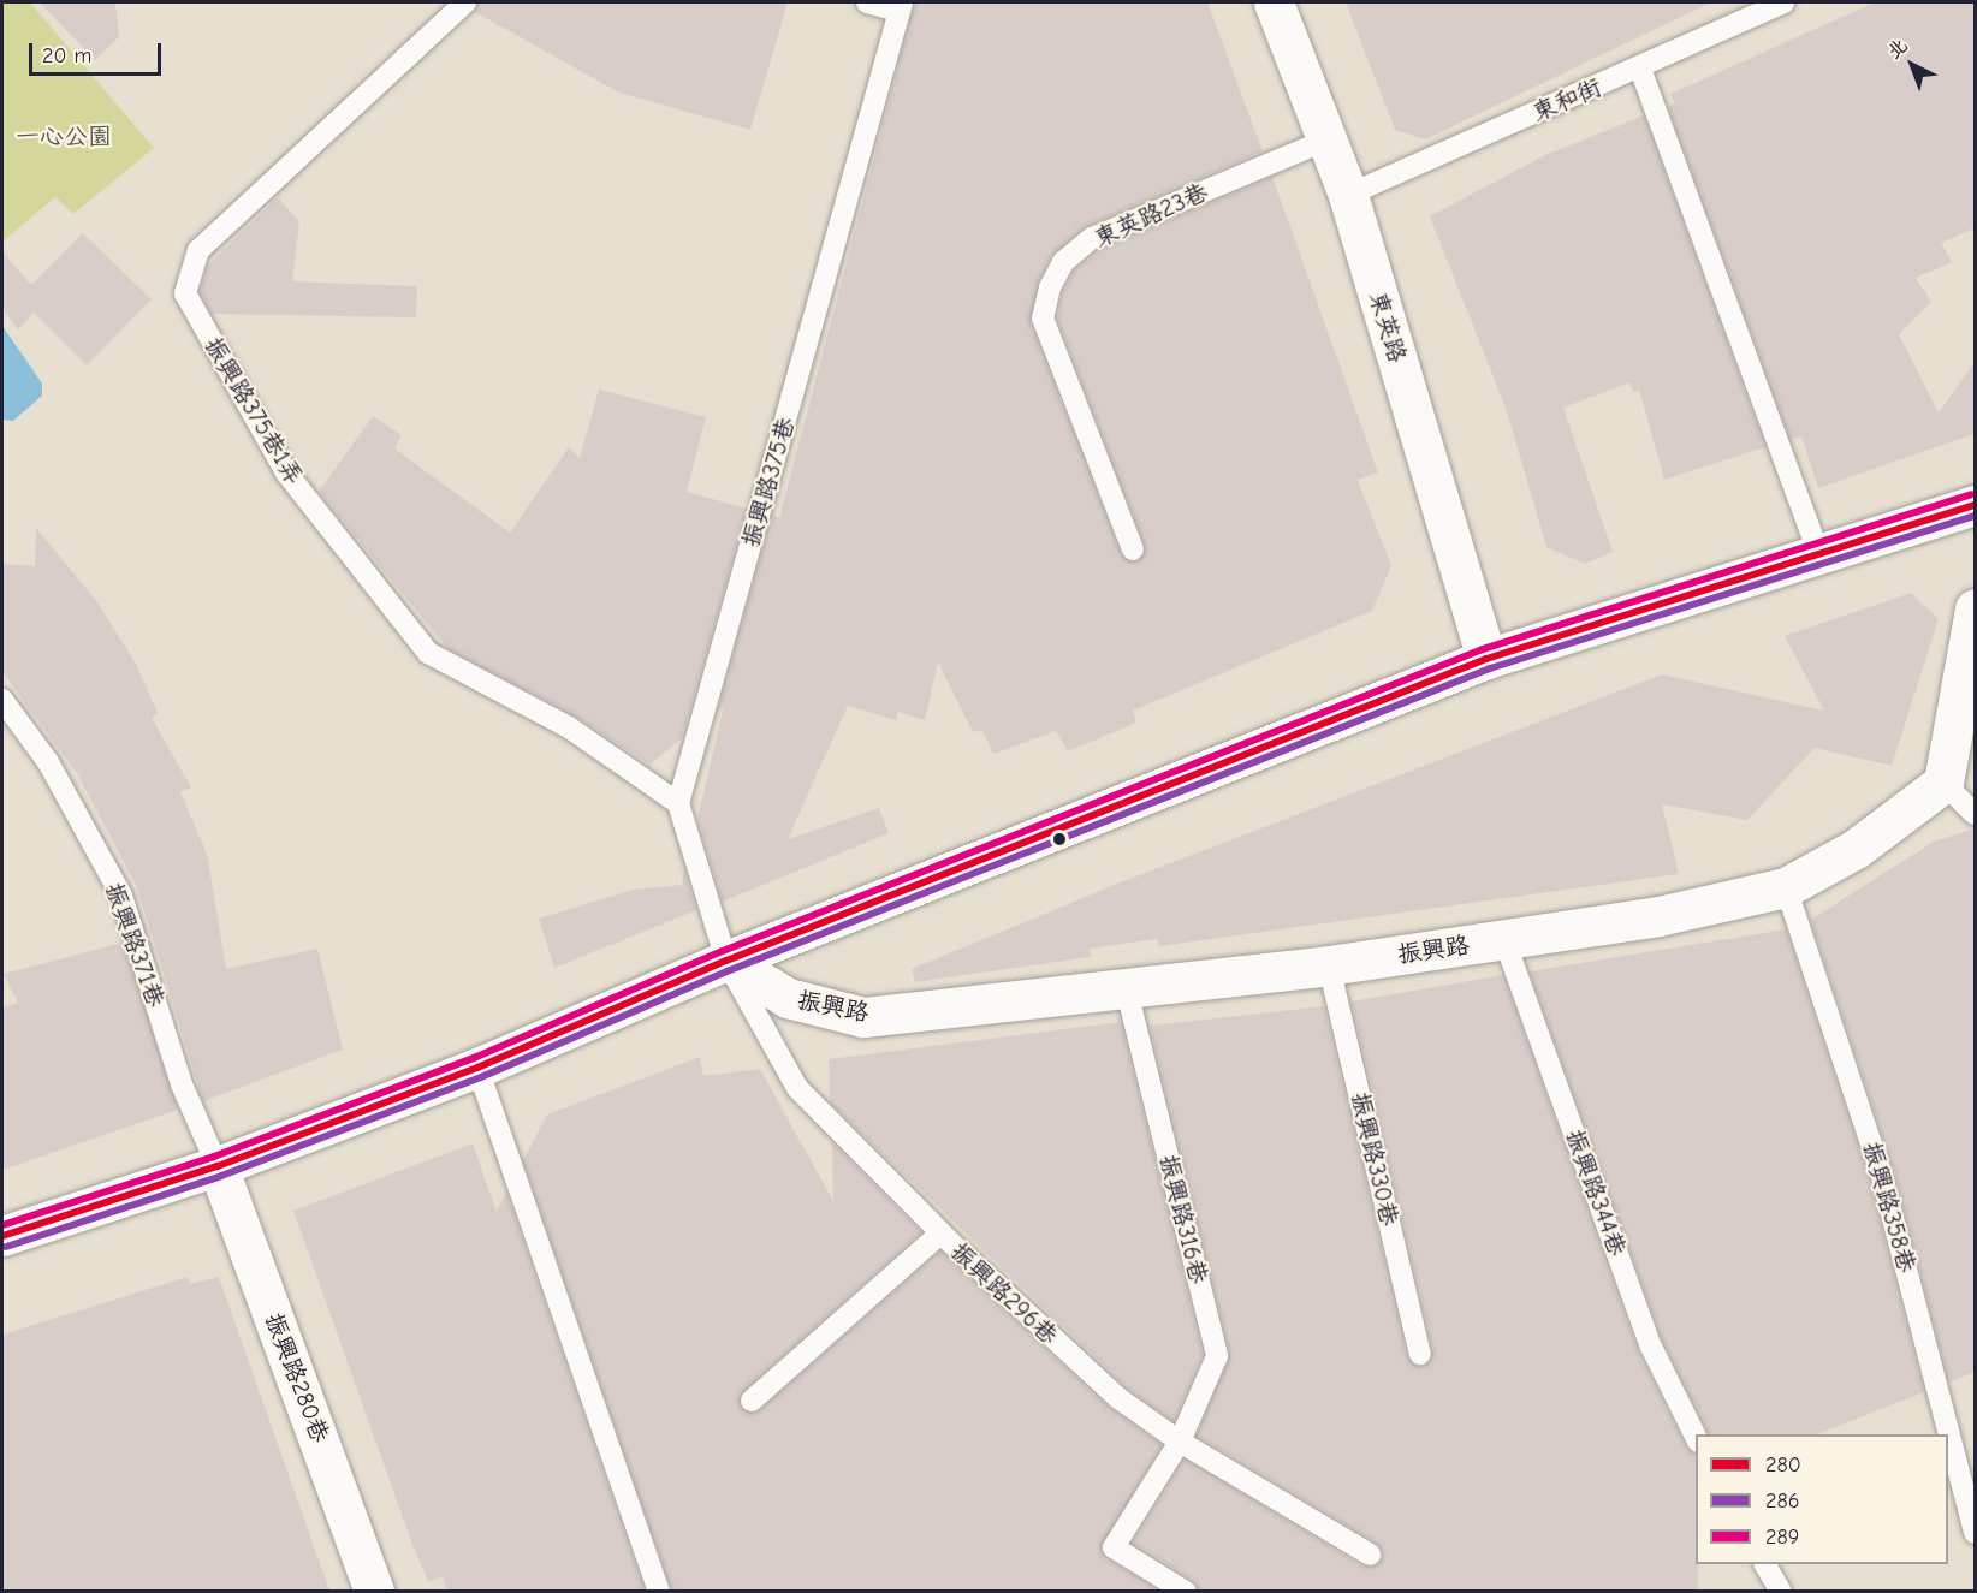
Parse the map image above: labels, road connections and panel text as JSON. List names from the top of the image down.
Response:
{
  "streets": {
    "street": ["東英路", "振興路", "振興路280巷"],
    "lane": [
      "東和街",
      "東英路23巷",
      "振興路375巷1弄",
      "振興路375巷",
      "振興路371巷",
      "振興路330巷",
      "振興路344巷",
      "振興路358巷",
      "振興路316巷",
      "振興路296巷"
    ]
  },
  "crossings": [
    ["東和街", "東英路"],
    ["東英路23巷", "東英路"],
    ["振興路375巷1弄", "振興路375巷"],
    ["振興路371巷", "振興路280巷"],
    ["振興路", "振興路330巷"],
    ["振興路", "振興路344巷"],
    ["振興路", "振興路358巷"],
    ["振興路", "振興路316巷"],
    ["振興路", "振興路296巷"],
    ["振興路316巷", "振興路296巷"]
  ],
  "parks": ["一心公園"],
  "lines": ["transit line 289", "transit line 280", "transit line 286"],
  "legend": ["280", "286", "289"],
  "scale_bar": "20 m",
  "north": "top left"
}
